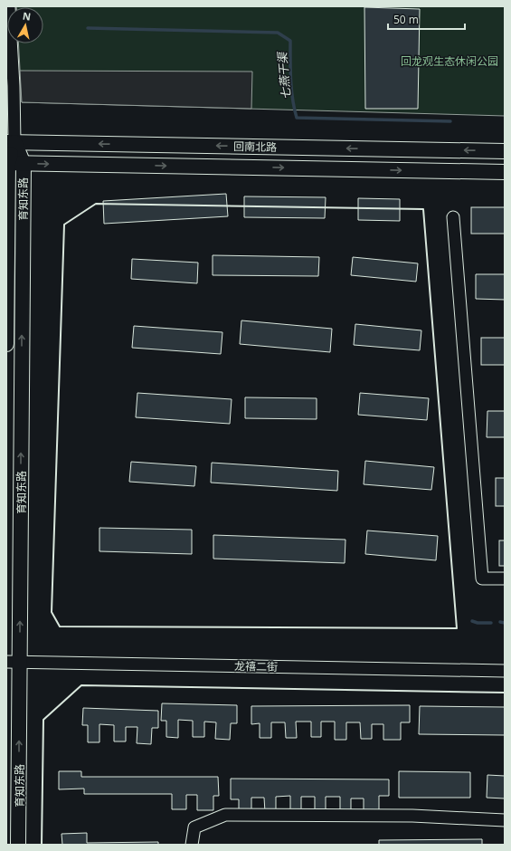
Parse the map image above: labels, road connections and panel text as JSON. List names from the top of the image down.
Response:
{
  "streets": {
    "main road": ["回南北路", "育知东路"],
    "street": ["龙禧二街"]
  },
  "crossings": [
    ["回南北路", "育知东路"],
    ["育知东路", "龙禧二街"]
  ],
  "one_way": ["育知东路"],
  "water": ["七燕干渠"],
  "parks": ["回龙观生态休闲公园"],
  "scale_bar": "50 m",
  "north": "top"
}
